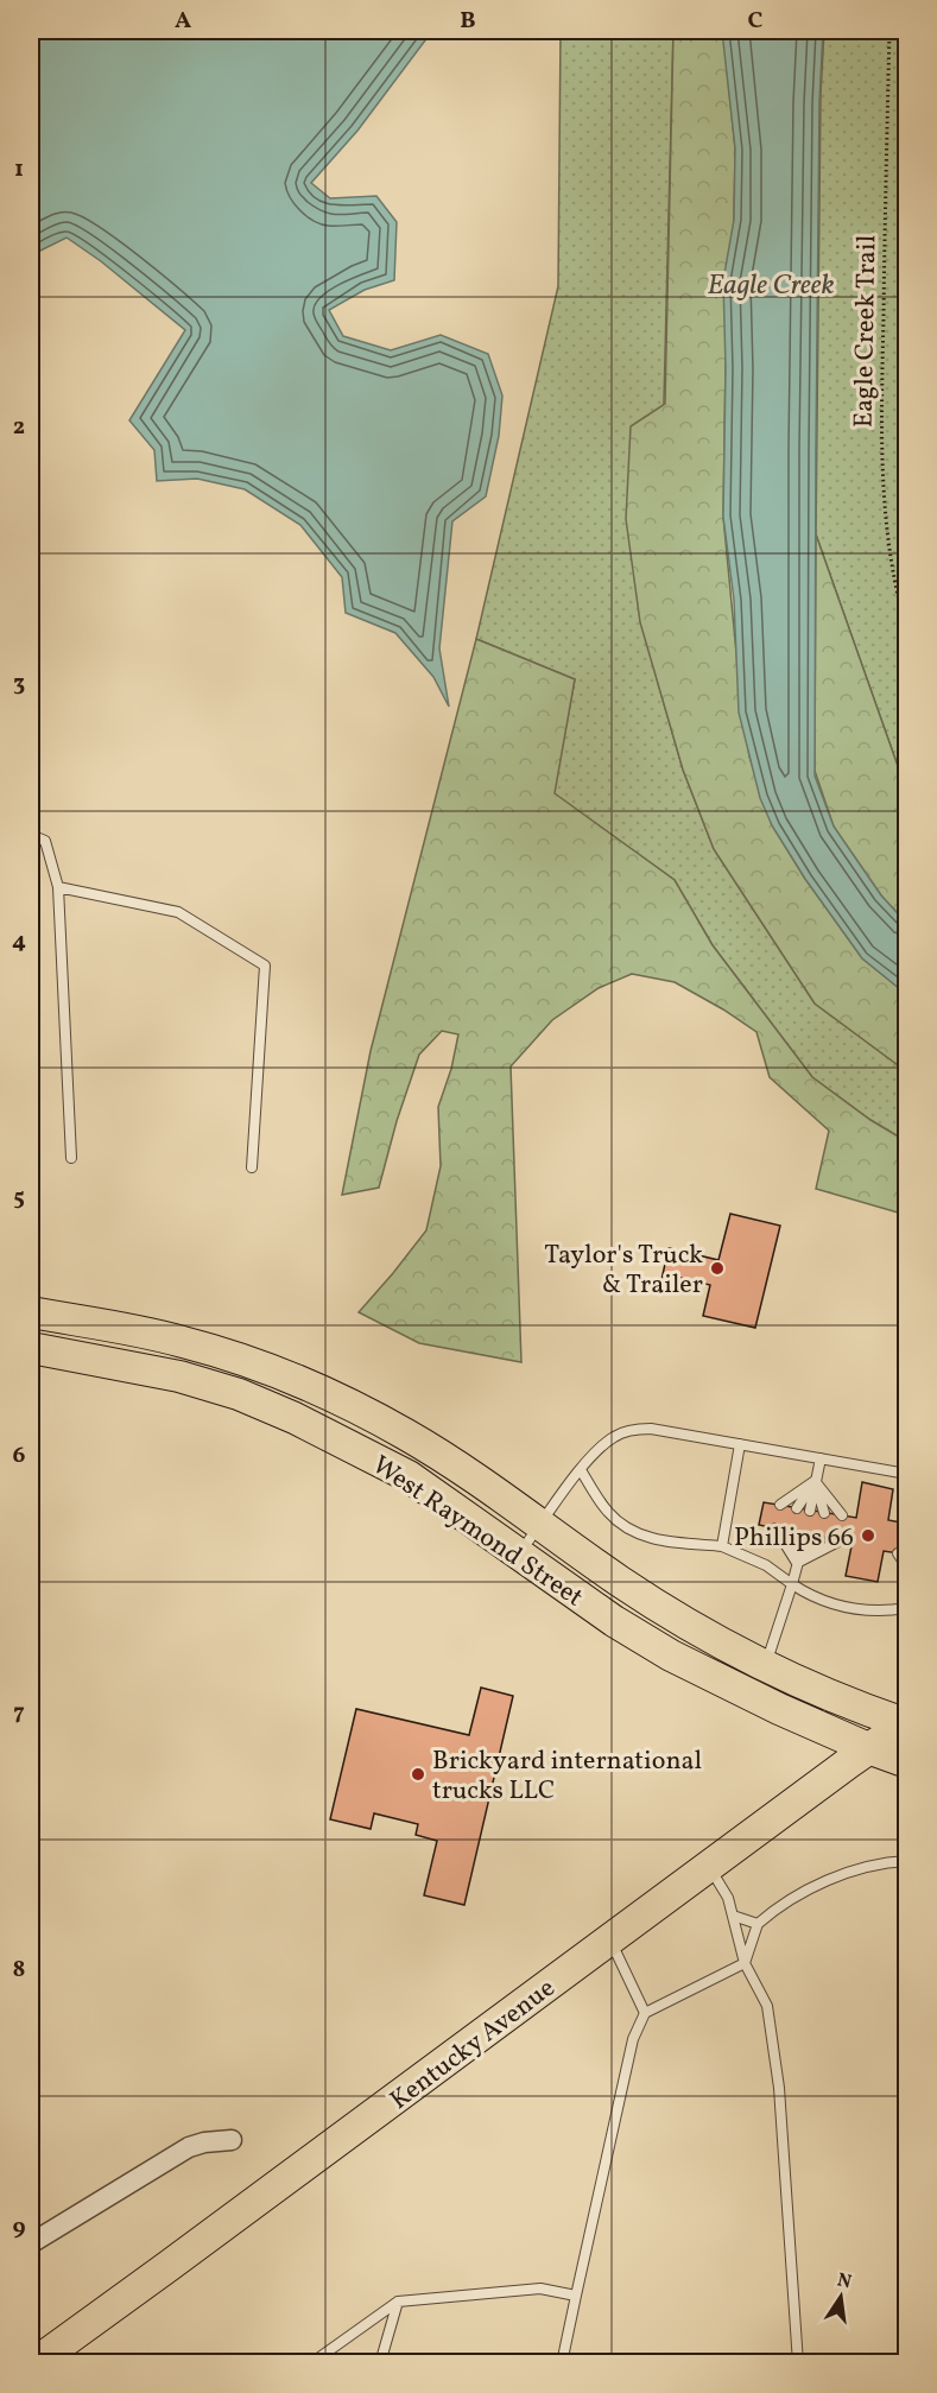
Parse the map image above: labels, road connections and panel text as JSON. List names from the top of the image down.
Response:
{
  "streets": {
    "main road": ["West Raymond Street", "Kentucky Avenue"],
    "path": ["Eagle Creek Trail"]
  },
  "crossings": [
    ["West Raymond Street", "Kentucky Avenue"]
  ],
  "water": ["Eagle Creek"],
  "places": ["Taylor's Truck & Trailer", "Phillips 66", "Brickyard international trucks LLC"],
  "north": "top",
  "grid": {
    "columns": ["A", "B", "C"],
    "rows": [
      "1",
      "2",
      "3",
      "4",
      "5",
      "6",
      "7",
      "8",
      "9"
    ]
  }
}
